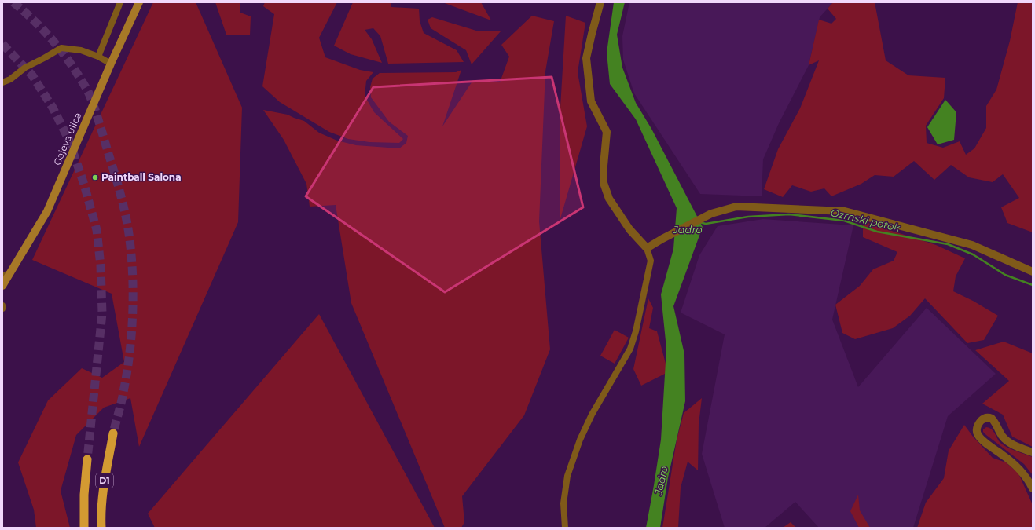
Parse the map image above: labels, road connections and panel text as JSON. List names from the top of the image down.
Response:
{
  "streets": {
    "highway": ["D1"],
    "main road": ["Gajeva ulica"]
  },
  "water": ["Ozrnski potok", "Jadro"],
  "places": ["Paintball Salona"]
}
